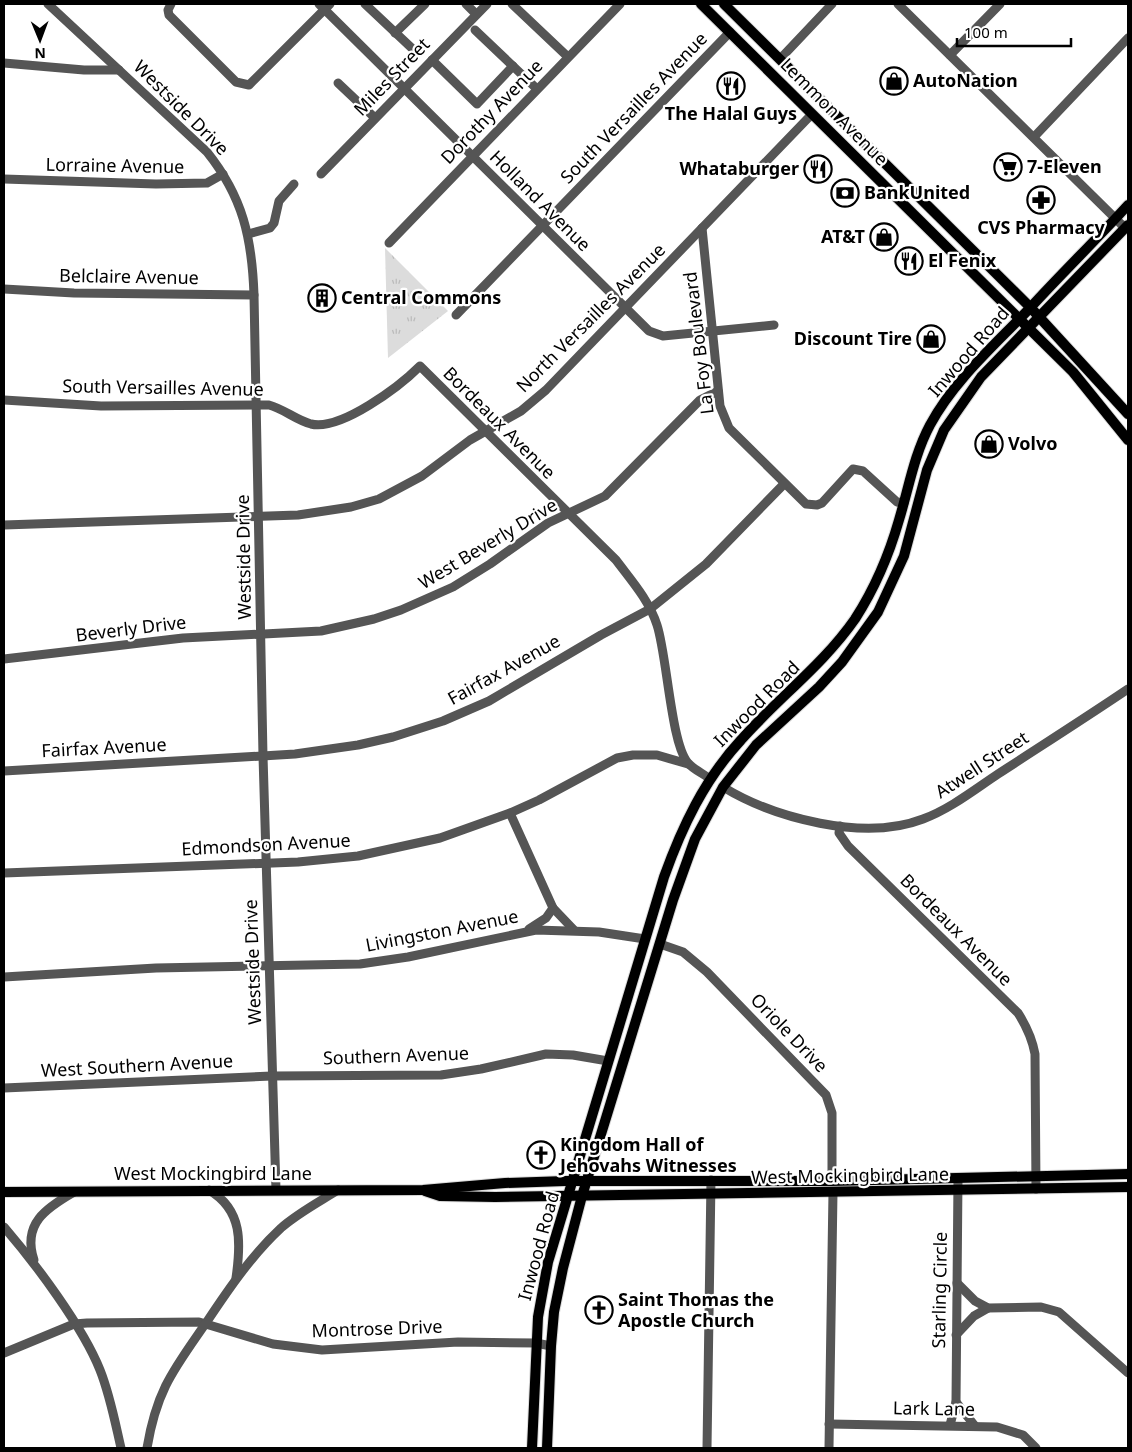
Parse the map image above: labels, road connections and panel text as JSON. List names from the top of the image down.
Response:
{
  "streets": {
    "main road": ["Lemmon Avenue", "Inwood Road", "West Mockingbird Lane"],
    "street": [
      "Miles Street",
      "Westside Drive",
      "South Versailles Avenue",
      "Dorothy Avenue",
      "Lorraine Avenue",
      "Holland Avenue",
      "Belclaire Avenue",
      "North Versailles Avenue",
      "La Foy Boulevard",
      "Bordeaux Avenue",
      "West Beverly Drive",
      "Beverly Drive",
      "Fairfax Avenue",
      "Atwell Street",
      "Edmondson Avenue",
      "Livingston Avenue",
      "Oriole Drive",
      "Southern Avenue",
      "West Southern Avenue",
      "Starling Circle",
      "Montrose Drive",
      "Lark Lane"
    ]
  },
  "crossings": [
    ["Miles Street", "Holland Avenue"],
    ["Westside Drive", "South Versailles Avenue"],
    ["Westside Drive", "Lorraine Avenue"],
    ["Westside Drive", "Belclaire Avenue"],
    ["Westside Drive", "North Versailles Avenue"],
    ["Westside Drive", "West Beverly Drive"],
    ["Westside Drive", "Beverly Drive"],
    ["Westside Drive", "Fairfax Avenue"],
    ["Westside Drive", "Edmondson Avenue"],
    ["Westside Drive", "Livingston Avenue"],
    ["Westside Drive", "Southern Avenue"],
    ["Westside Drive", "West Southern Avenue"],
    ["Westside Drive", "West Mockingbird Lane"],
    ["South Versailles Avenue", "Lemmon Avenue"],
    ["South Versailles Avenue", "Holland Avenue"],
    ["South Versailles Avenue", "Bordeaux Avenue"],
    ["Dorothy Avenue", "Holland Avenue"],
    ["Lemmon Avenue", "North Versailles Avenue"],
    ["Lemmon Avenue", "Inwood Road"],
    ["Holland Avenue", "North Versailles Avenue"],
    ["Holland Avenue", "La Foy Boulevard"],
    ["North Versailles Avenue", "La Foy Boulevard"],
    ["North Versailles Avenue", "Bordeaux Avenue"],
    ["La Foy Boulevard", "Inwood Road"],
    ["La Foy Boulevard", "West Beverly Drive"],
    ["La Foy Boulevard", "Fairfax Avenue"],
    ["Inwood Road", "Livingston Avenue"],
    ["Inwood Road", "Oriole Drive"],
    ["Inwood Road", "Southern Avenue"],
    ["Inwood Road", "West Mockingbird Lane"],
    ["Inwood Road", "Montrose Drive"],
    ["Bordeaux Avenue", "West Beverly Drive"],
    ["Bordeaux Avenue", "Fairfax Avenue"],
    ["Bordeaux Avenue", "Atwell Street"],
    ["Bordeaux Avenue", "Edmondson Avenue"],
    ["Bordeaux Avenue", "West Mockingbird Lane"],
    ["West Beverly Drive", "Beverly Drive"],
    ["Oriole Drive", "West Mockingbird Lane"],
    ["Southern Avenue", "West Southern Avenue"],
    ["West Mockingbird Lane", "Starling Circle"],
    ["Starling Circle", "Lark Lane"]
  ],
  "places": {
    "shop": [
      "AutoNation",
      "AT&T",
      "Discount Tire",
      "Volvo"
    ],
    "restaurant": ["The Halal Guys", "Whataburger", "El Fenix"],
    "supermarket": ["7-Eleven"],
    "bank": ["BankUnited"],
    "pharmacy": ["CVS Pharmacy"],
    "building": ["Central Commons"],
    "church": ["Kingdom Hall of Jehovahs Witnesses", "Saint Thomas the Apostle Church"]
  },
  "scale_bar": "100 m",
  "north": "bottom"
}
